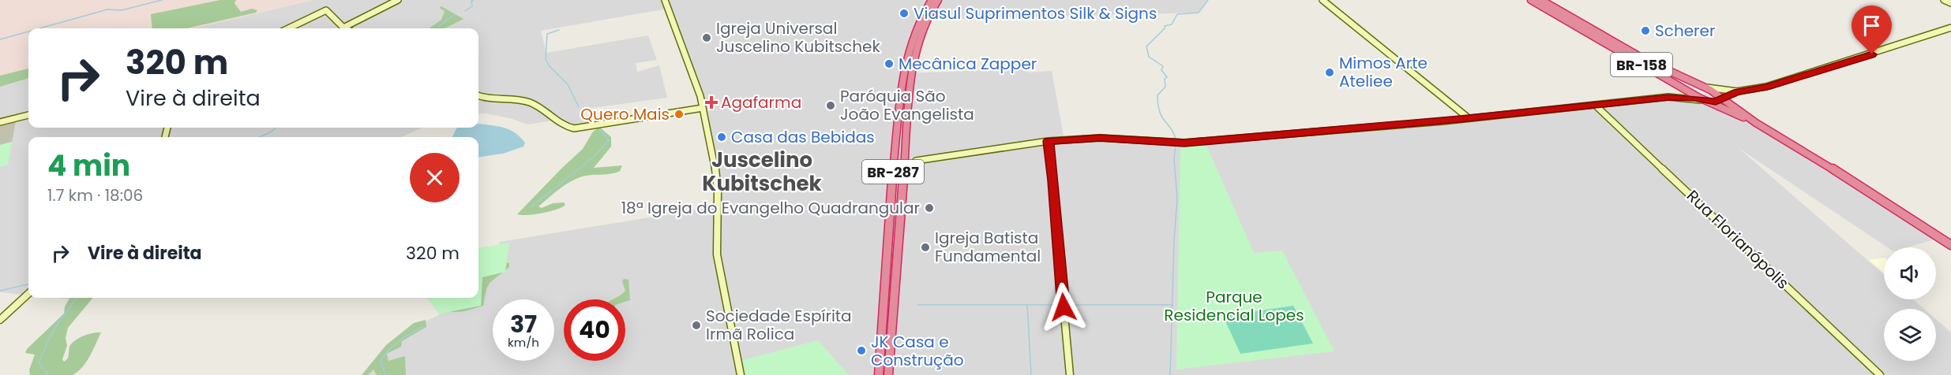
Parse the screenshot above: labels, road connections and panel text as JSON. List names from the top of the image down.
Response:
{
  "streets": {
    "highway": ["BR-158", "BR-287"],
    "street": ["Rua Florianópolis"]
  },
  "districts": ["Juscelino Kubitschek"],
  "parks": ["Parque Residencial Lopes"],
  "places": {
    "other": [
      "Viasul Suprimentos Silk & Signs",
      "Scherer",
      "Igreja Universal Juscelino Kubitschek",
      "Mecânica Zapper",
      "Mimos Arte Ateliee",
      "Paróquia São João Evangelista",
      "Quero Mais",
      "Casa das Bebidas",
      "18ª Igreja do Evangelho Quadrangular",
      "Igreja Batista Fundamental",
      "Sociedade Espírita Irmã Rolica",
      "JK Casa e Construção"
    ],
    "health": ["Agafarma"]
  },
  "page": {
    "turn": ["320 m", "Vire à direita"],
    "heading": ["4 min", "1.7 km · 18:06"],
    "list": [
      {
        "name": "Vire à direita",
        "value": "320 m"
      }
    ],
    "speed": "37 km/h",
    "limit": "40"
  }
}
